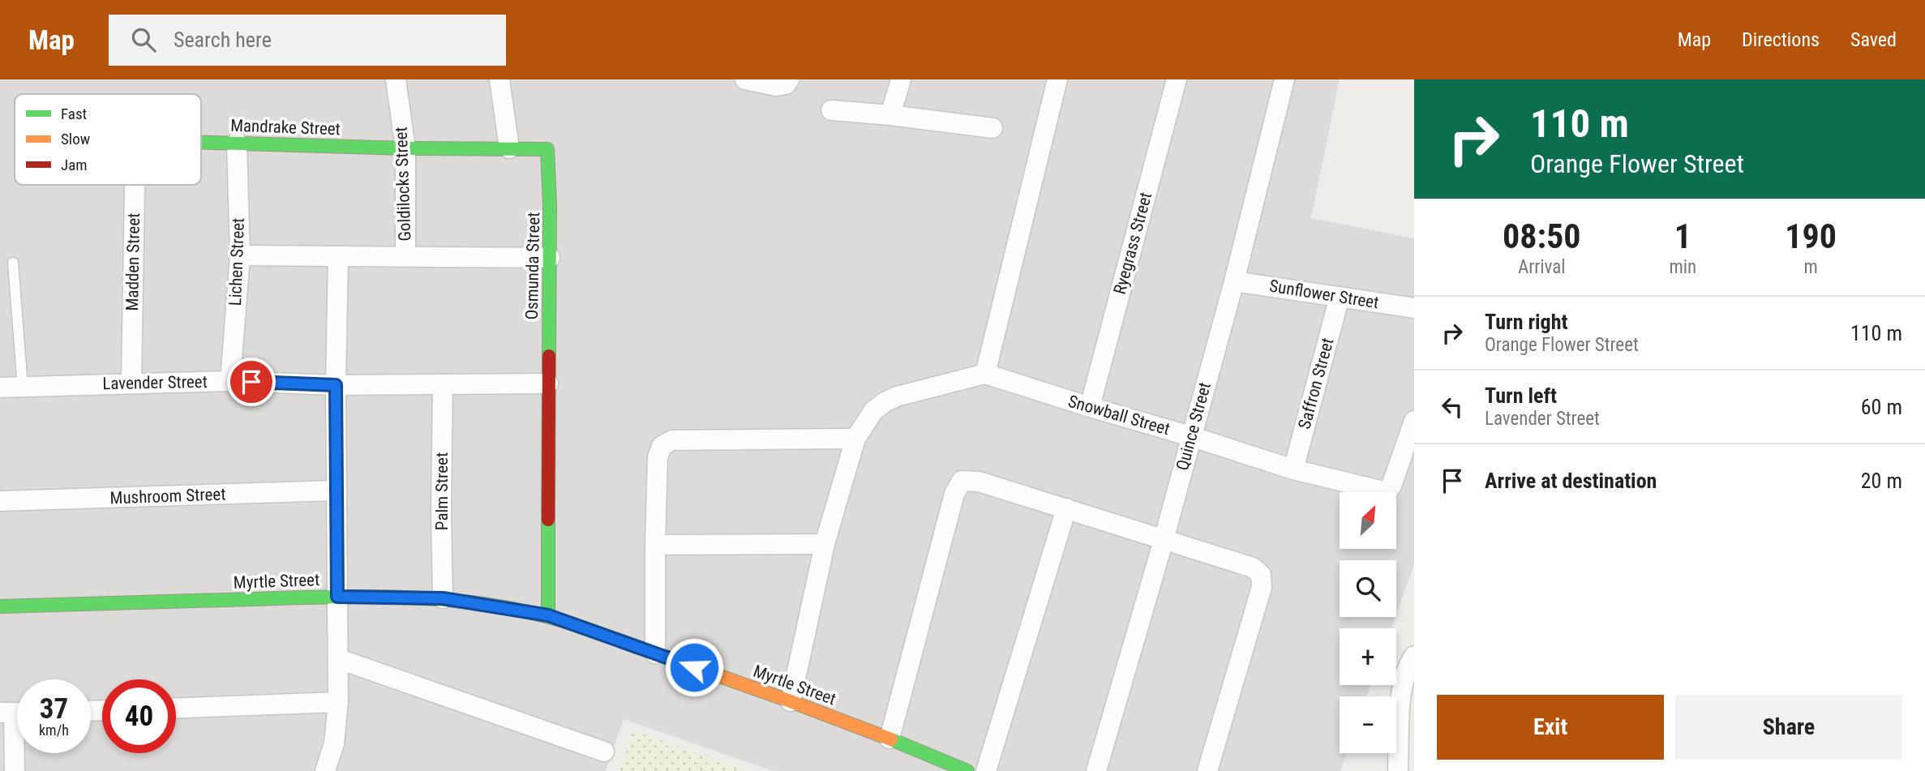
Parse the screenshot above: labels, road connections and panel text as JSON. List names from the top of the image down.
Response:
{
  "streets": {
    "street": [
      "Mandrake Street",
      "Goldilocks Street",
      "Ryegrass Street",
      "Madden Street",
      "Lichen Street",
      "Osmunda Street",
      "Sunflower Street",
      "Lavender Street",
      "Saffron Street",
      "Snowball Street",
      "Quince Street",
      "Palm Street",
      "Mushroom Street",
      "Myrtle Street"
    ]
  },
  "crossings": [
    ["Mandrake Street", "Goldilocks Street"],
    ["Mandrake Street", "Lichen Street"],
    ["Mandrake Street", "Osmunda Street"],
    ["Ryegrass Street", "Snowball Street"],
    ["Madden Street", "Lavender Street"],
    ["Lichen Street", "Lavender Street"],
    ["Osmunda Street", "Lavender Street"],
    ["Osmunda Street", "Myrtle Street"],
    ["Sunflower Street", "Saffron Street"],
    ["Sunflower Street", "Quince Street"],
    ["Lavender Street", "Palm Street"],
    ["Saffron Street", "Snowball Street"],
    ["Snowball Street", "Quince Street"],
    ["Palm Street", "Myrtle Street"]
  ],
  "legend": ["Fast", "Slow", "Jam"],
  "north": "top right",
  "page": {
    "header": "Map",
    "search": "Search here",
    "nav": ["Map", "Directions", "Saved"],
    "turn": ["110 m", "Orange Flower Street"],
    "eta": [
      "08:50",
      "Arrival",
      "1",
      "min",
      "190",
      "m"
    ],
    "list": [
      {
        "name": "Turn right",
        "note": "Orange Flower Street",
        "value": "110 m"
      },
      {
        "name": "Turn left",
        "note": "Lavender Street",
        "value": "60 m"
      },
      {
        "name": "Arrive at destination",
        "value": "20 m"
      }
    ],
    "map_buttons": ["+", "−"],
    "speed": "37 km/h",
    "limit": "40",
    "buttons": ["Exit", "Share"]
  }
}
